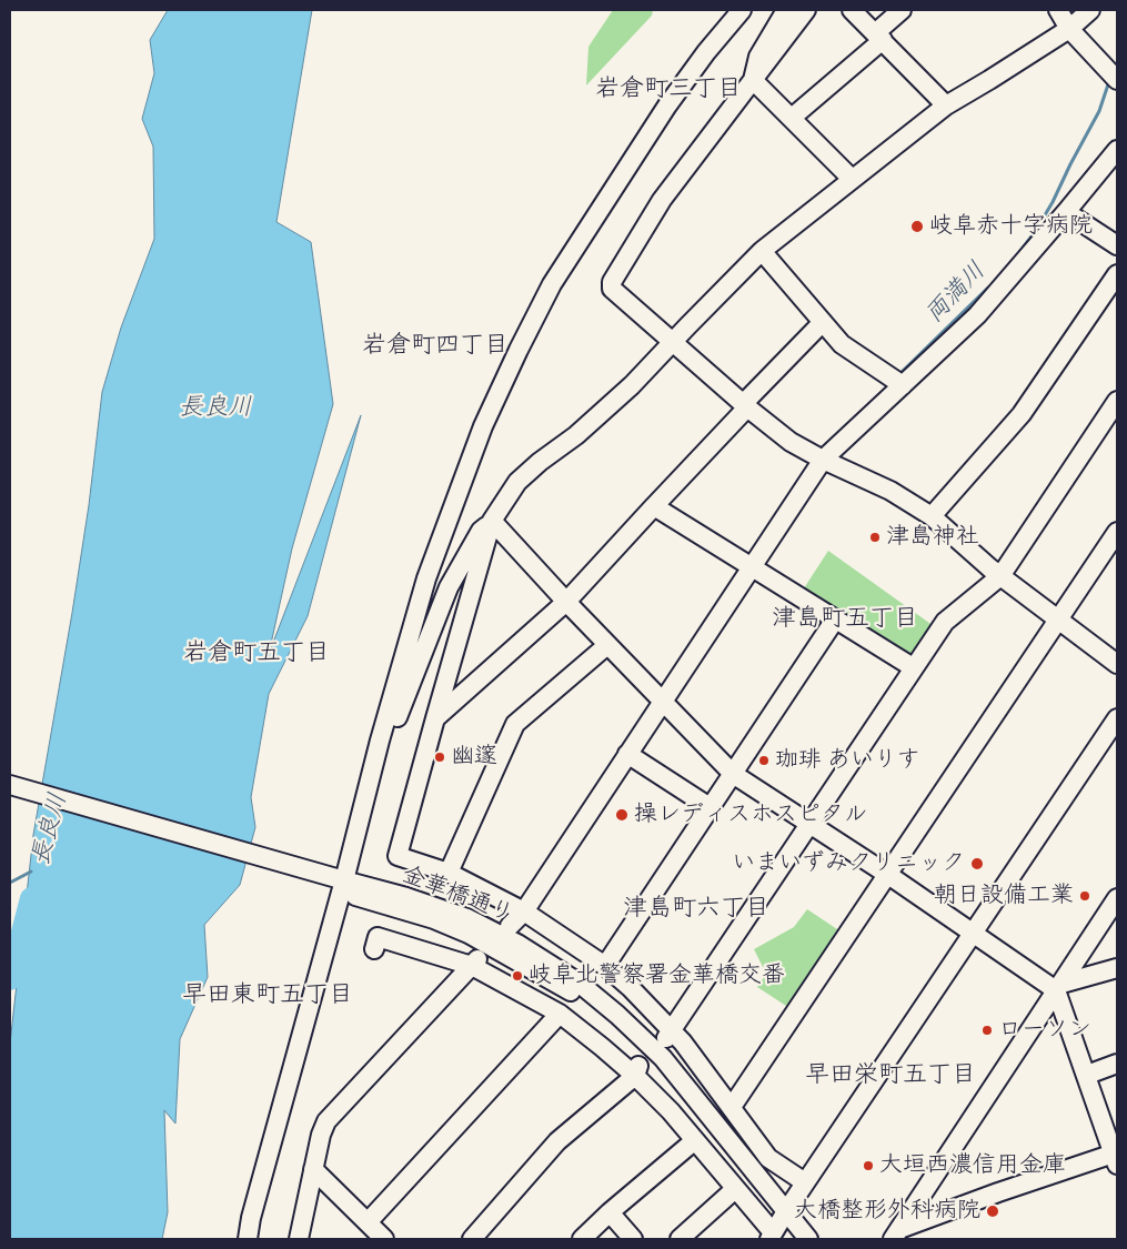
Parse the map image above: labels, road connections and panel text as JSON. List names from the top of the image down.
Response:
{
  "streets": {
    "street": ["金華橋通り"]
  },
  "districts": [
    "岩倉町三丁目",
    "岩倉町四丁目",
    "津島町五丁目",
    "岩倉町五丁目",
    "津島町六丁目",
    "早田東町五丁目",
    "早田栄町五丁目"
  ],
  "water": ["両満川", "長良川"],
  "places": [
    "岐阜赤十字病院",
    "津島神社",
    "幽邃",
    "珈琲 あいりす",
    "操レディスホスピタル",
    "いまいずみクリニック",
    "朝日設備工業",
    "岐阜北警察署金華橋交番",
    "ローソン",
    "大垣西濃信用金庫",
    "大橋整形外科病院"
  ]
}
